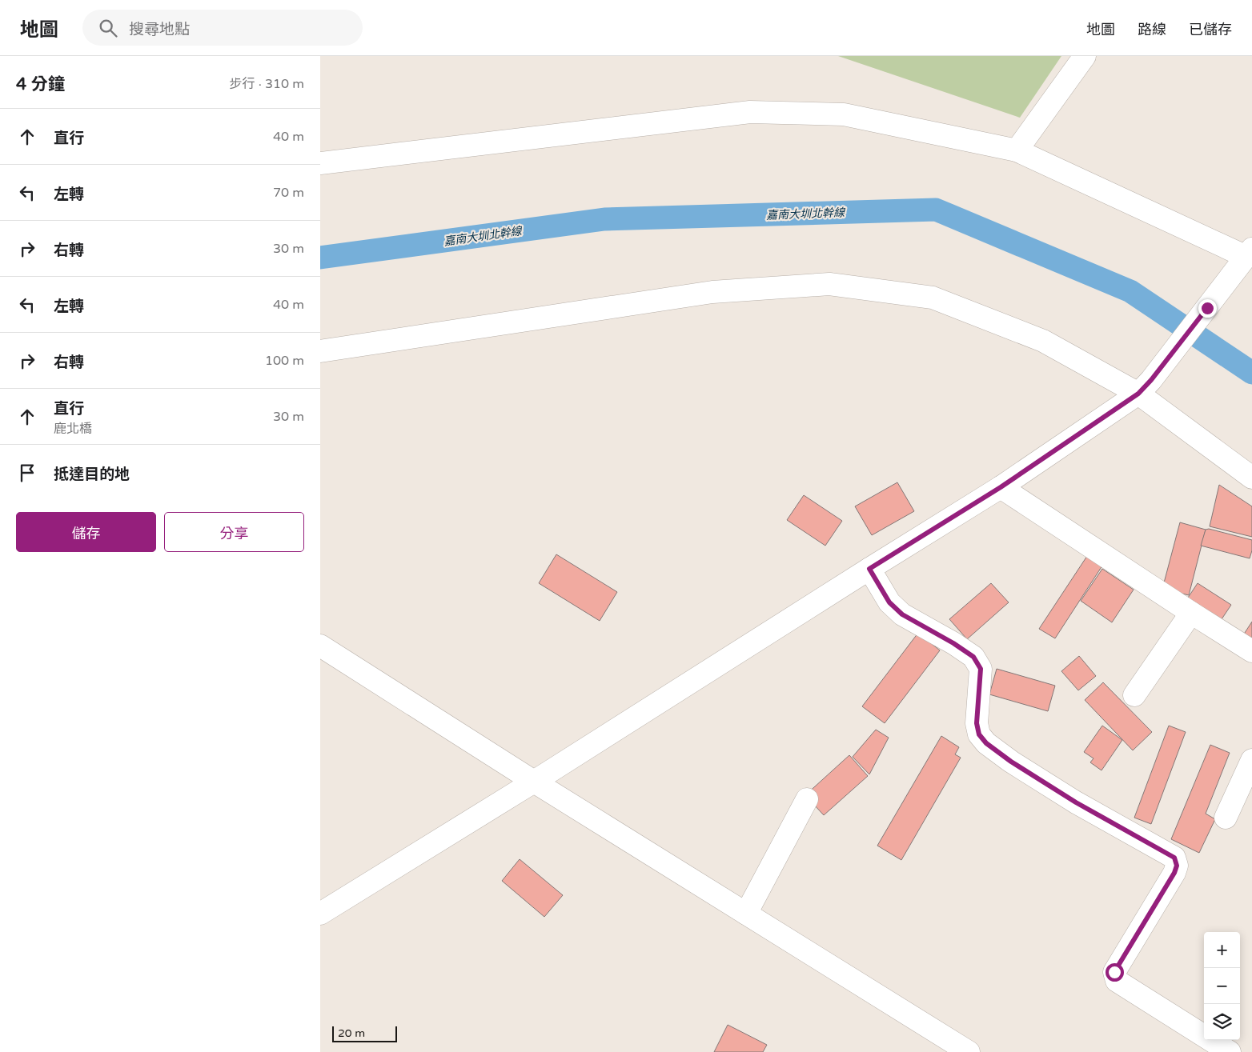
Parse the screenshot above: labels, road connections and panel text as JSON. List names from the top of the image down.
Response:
{
  "water": ["嘉南大圳北幹線"],
  "scale_bar": "20 m",
  "page": {
    "header": "地圖",
    "search": "搜尋地點",
    "nav": ["地圖", "路線", "已儲存"],
    "heading": ["4 分鐘", "步行 · 310 m"],
    "list": [
      ["直行", "40 m"],
      ["左轉", "70 m"],
      ["右轉", "30 m"],
      ["左轉", "40 m"],
      ["右轉", "100 m"],
      ["直行", "鹿北橋", "30 m"],
      "抵達目的地"
    ],
    "buttons": ["儲存", "分享"],
    "map_buttons": ["+", "−"],
    "scale": "20 m"
  }
}
